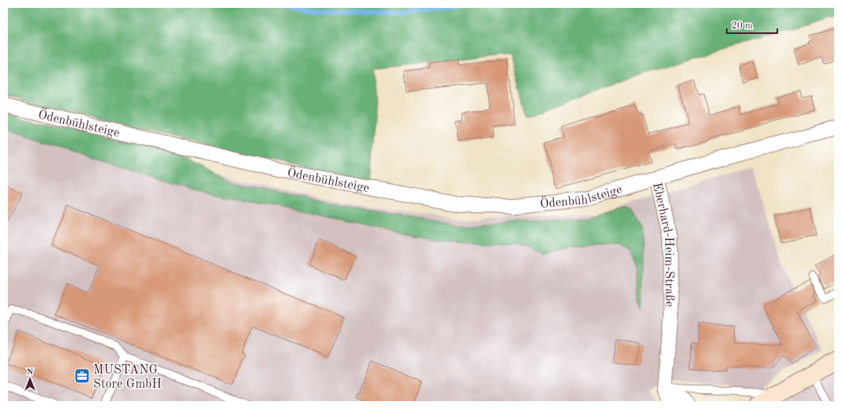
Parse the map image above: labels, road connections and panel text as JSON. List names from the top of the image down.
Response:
{
  "streets": {
    "street": ["Ödenbühlsteige", "Eberhard-Heim-Straße"]
  },
  "crossings": [
    ["Ödenbühlsteige", "Eberhard-Heim-Straße"]
  ],
  "places": {
    "office": ["MUSTANG Store GmbH"]
  },
  "scale_bar": "20 m",
  "north": "top"
}
